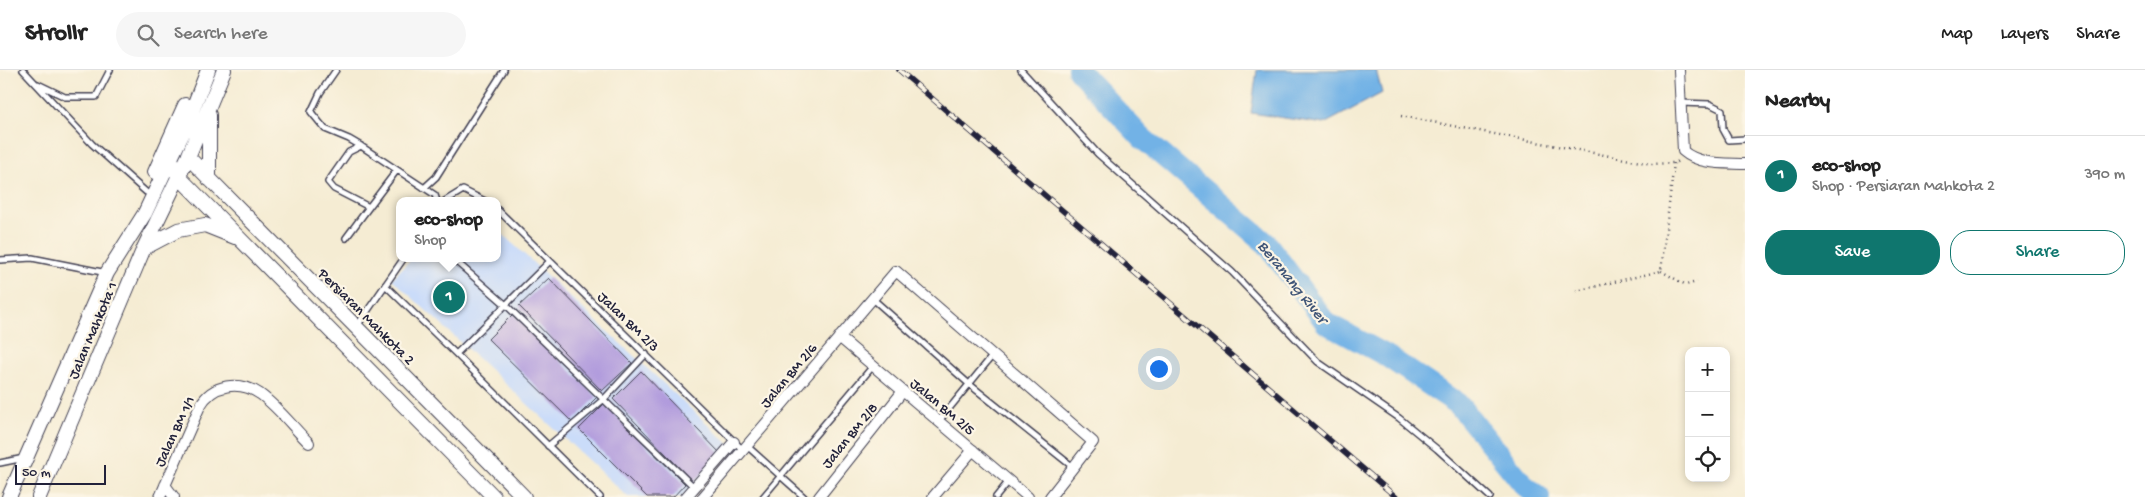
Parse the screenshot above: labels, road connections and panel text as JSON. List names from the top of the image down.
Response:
{
  "streets": {
    "main road": ["Persiaran Mahkota 2", "Jalan Mahkota 1"],
    "street": [
      "Jalan BM 2/6",
      "Jalan BM 2/5",
      "Jalan BM 1/1",
      "Jalan BM 2/8"
    ],
    "lane": ["Jalan BM 2/3"]
  },
  "crossings": [
    ["Persiaran Mahkota 2", "Jalan Mahkota 1"],
    ["Jalan BM 2/3", "Jalan BM 2/6"],
    ["Jalan BM 2/6", "Jalan BM 2/5"],
    ["Jalan BM 2/5", "Jalan BM 2/8"]
  ],
  "water": ["Beranang River"],
  "scale_bar": "50 m",
  "page": {
    "header": "Strollr",
    "search": "Search here",
    "nav": ["Map", "Layers", "Share"],
    "heading": "Nearby",
    "list": [
      {
        "mark": "1",
        "name": "eco-shop",
        "note": "Shop · Persiaran Mahkota 2",
        "value": "390 m"
      }
    ],
    "popup": ["eco-shop", "Shop"],
    "buttons": ["Save", "Share"],
    "pins": "1",
    "map_buttons": ["+", "−"],
    "scale": "50 m"
  }
}
